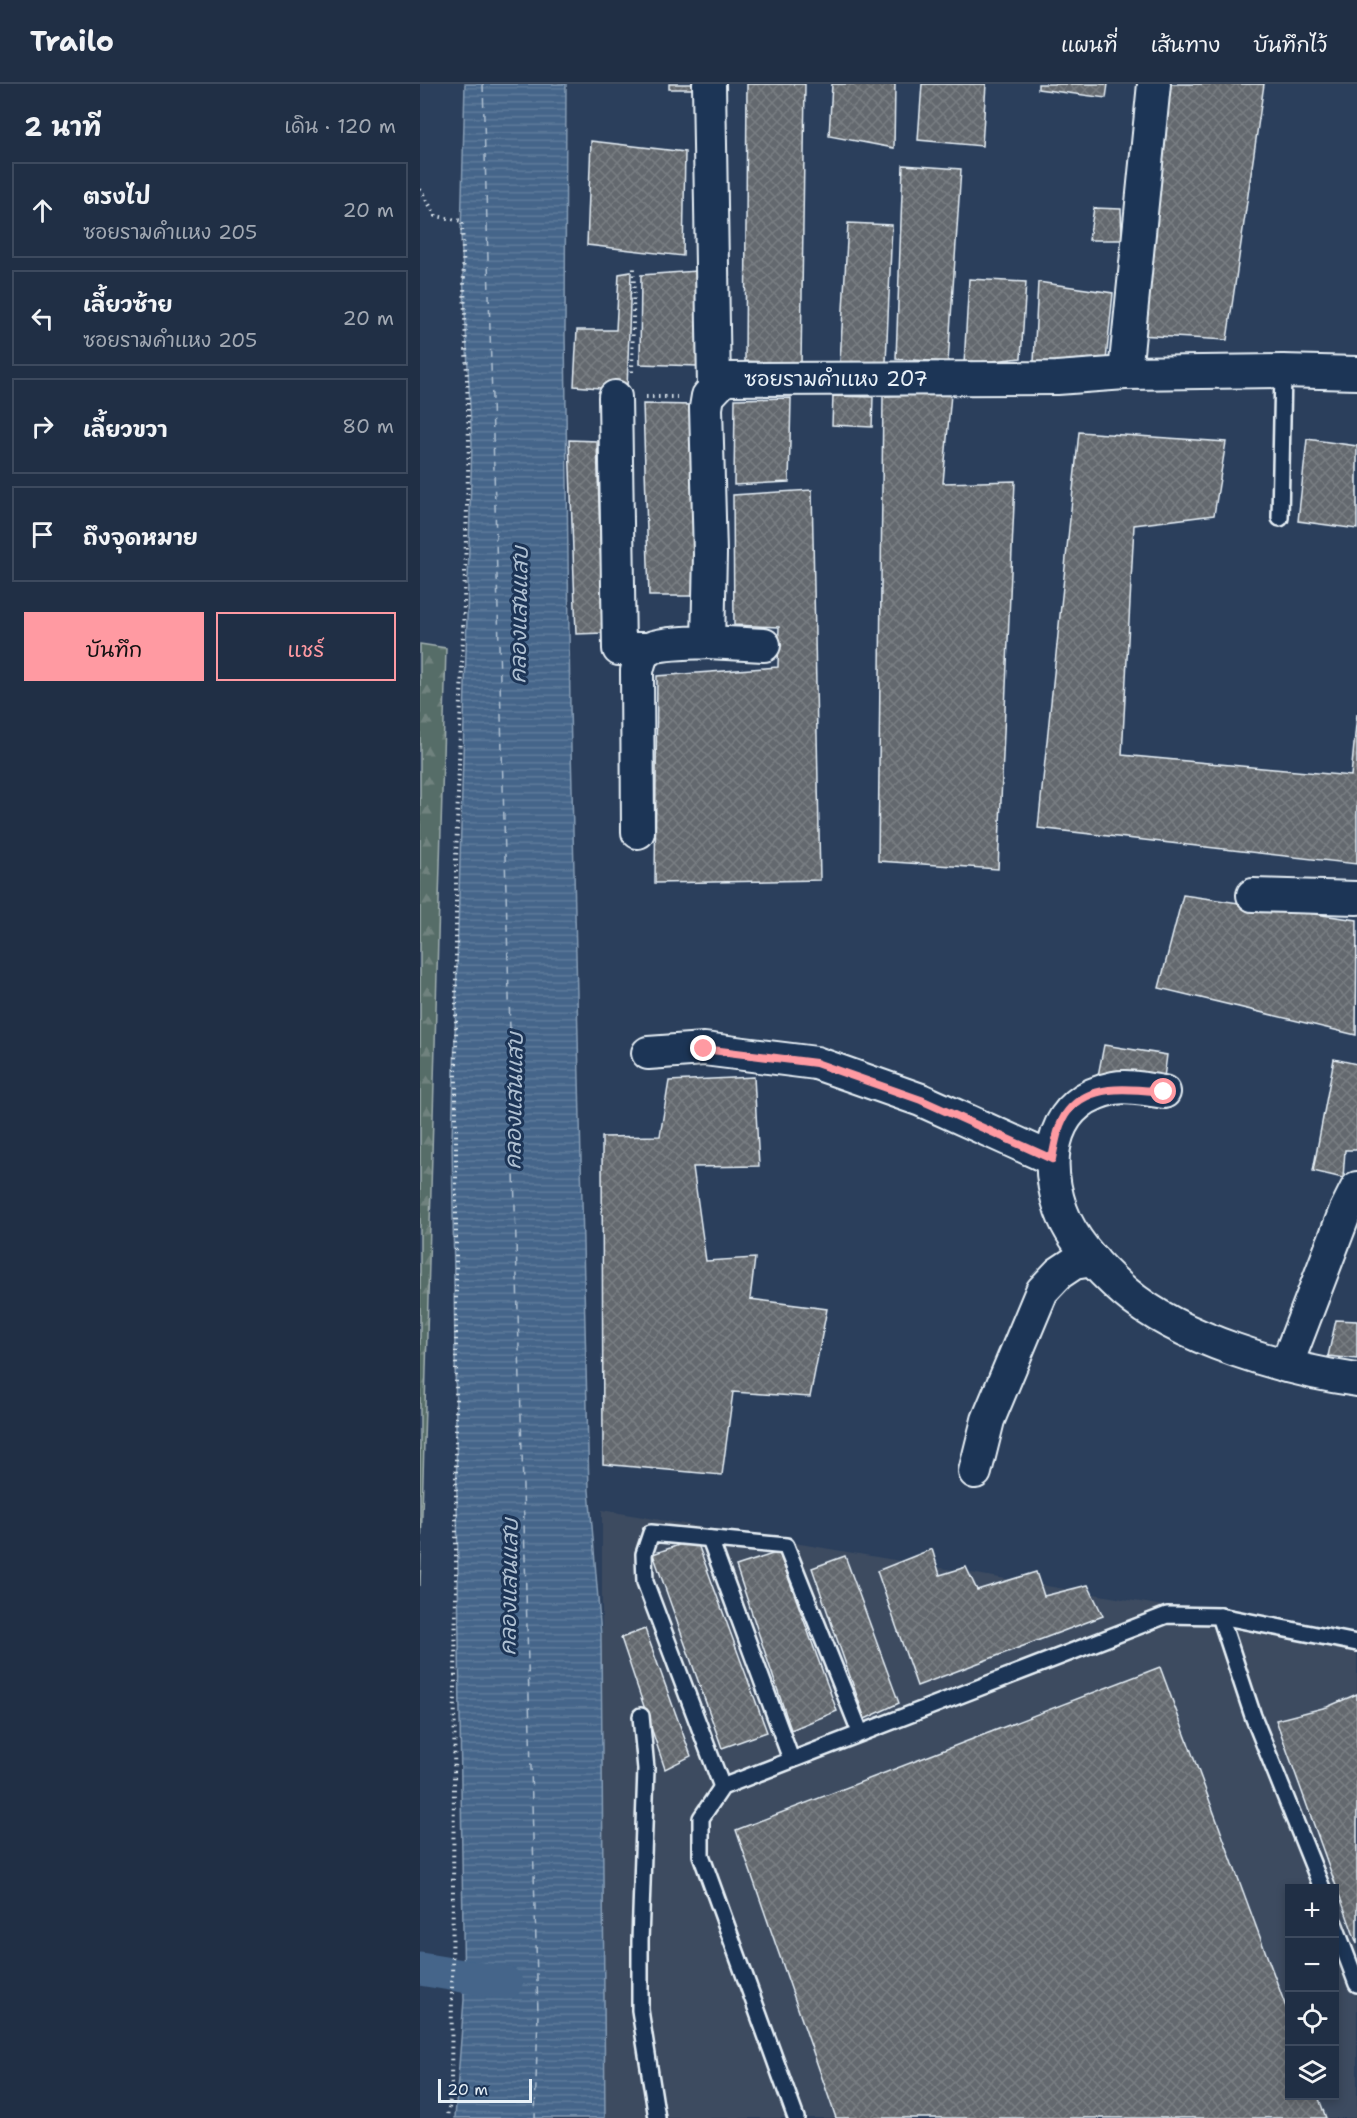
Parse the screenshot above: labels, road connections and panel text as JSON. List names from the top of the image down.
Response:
{
  "streets": {
    "street": ["ซอยรามคำแหง 207"]
  },
  "water": ["คลองแสนแสบ"],
  "scale_bar": "20 m",
  "page": {
    "header": "Trailo",
    "nav": ["แผนที่", "เส้นทาง", "บันทึกไว้"],
    "heading": ["2 นาที", "เดิน · 120 m"],
    "list": [
      ["ตรงไป", "ซอยรามคำแหง 205", "20 m"],
      ["เลี้ยวซ้าย", "ซอยรามคำแหง 205", "20 m"],
      ["เลี้ยวขวา", "80 m"],
      "ถึงจุดหมาย"
    ],
    "buttons": ["บันทึก", "แชร์"],
    "map_buttons": ["+", "−"],
    "scale": "20 m"
  }
}
